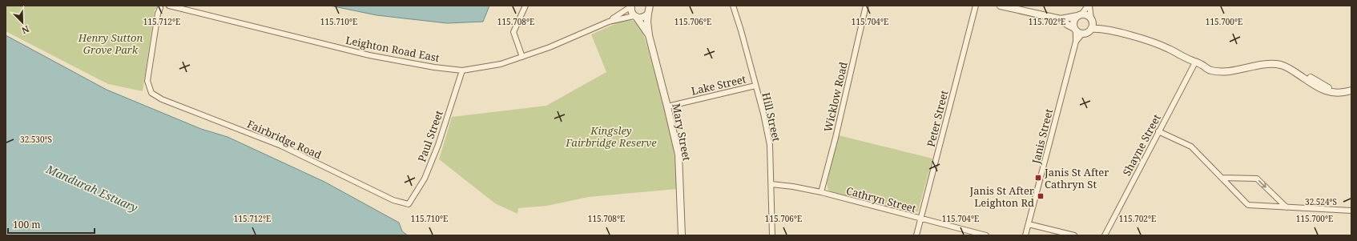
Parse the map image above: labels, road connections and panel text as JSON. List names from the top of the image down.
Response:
{
  "streets": {
    "street": [
      "Leighton Road East",
      "Lake Street",
      "Wicklow Road",
      "Hill Street",
      "Peter Street",
      "Mary Street",
      "Paul Street",
      "Janis Street",
      "Fairbridge Road",
      "Shayne Street",
      "Cathryn Street"
    ]
  },
  "crossings": [
    ["Leighton Road East", "Mary Street"],
    ["Leighton Road East", "Paul Street"],
    ["Lake Street", "Hill Street"],
    ["Lake Street", "Mary Street"],
    ["Wicklow Road", "Cathryn Street"],
    ["Hill Street", "Cathryn Street"],
    ["Peter Street", "Cathryn Street"],
    ["Paul Street", "Fairbridge Road"]
  ],
  "water": ["Mandurah Estuary"],
  "parks": ["Henry Sutton Grove Park", "Kingsley Fairbridge Reserve"],
  "places": {
    "transit": ["Janis St After Cathryn St", "Janis St After Leighton Rd"]
  },
  "scale_bar": "100 m",
  "north": "bottom right",
  "coordinates": [
    "115.712°E",
    "115.710°E",
    "115.708°E",
    "115.706°E",
    "115.704°E",
    "115.702°E",
    "115.700°E",
    "32.530°S",
    "32.524°S"
  ]
}
